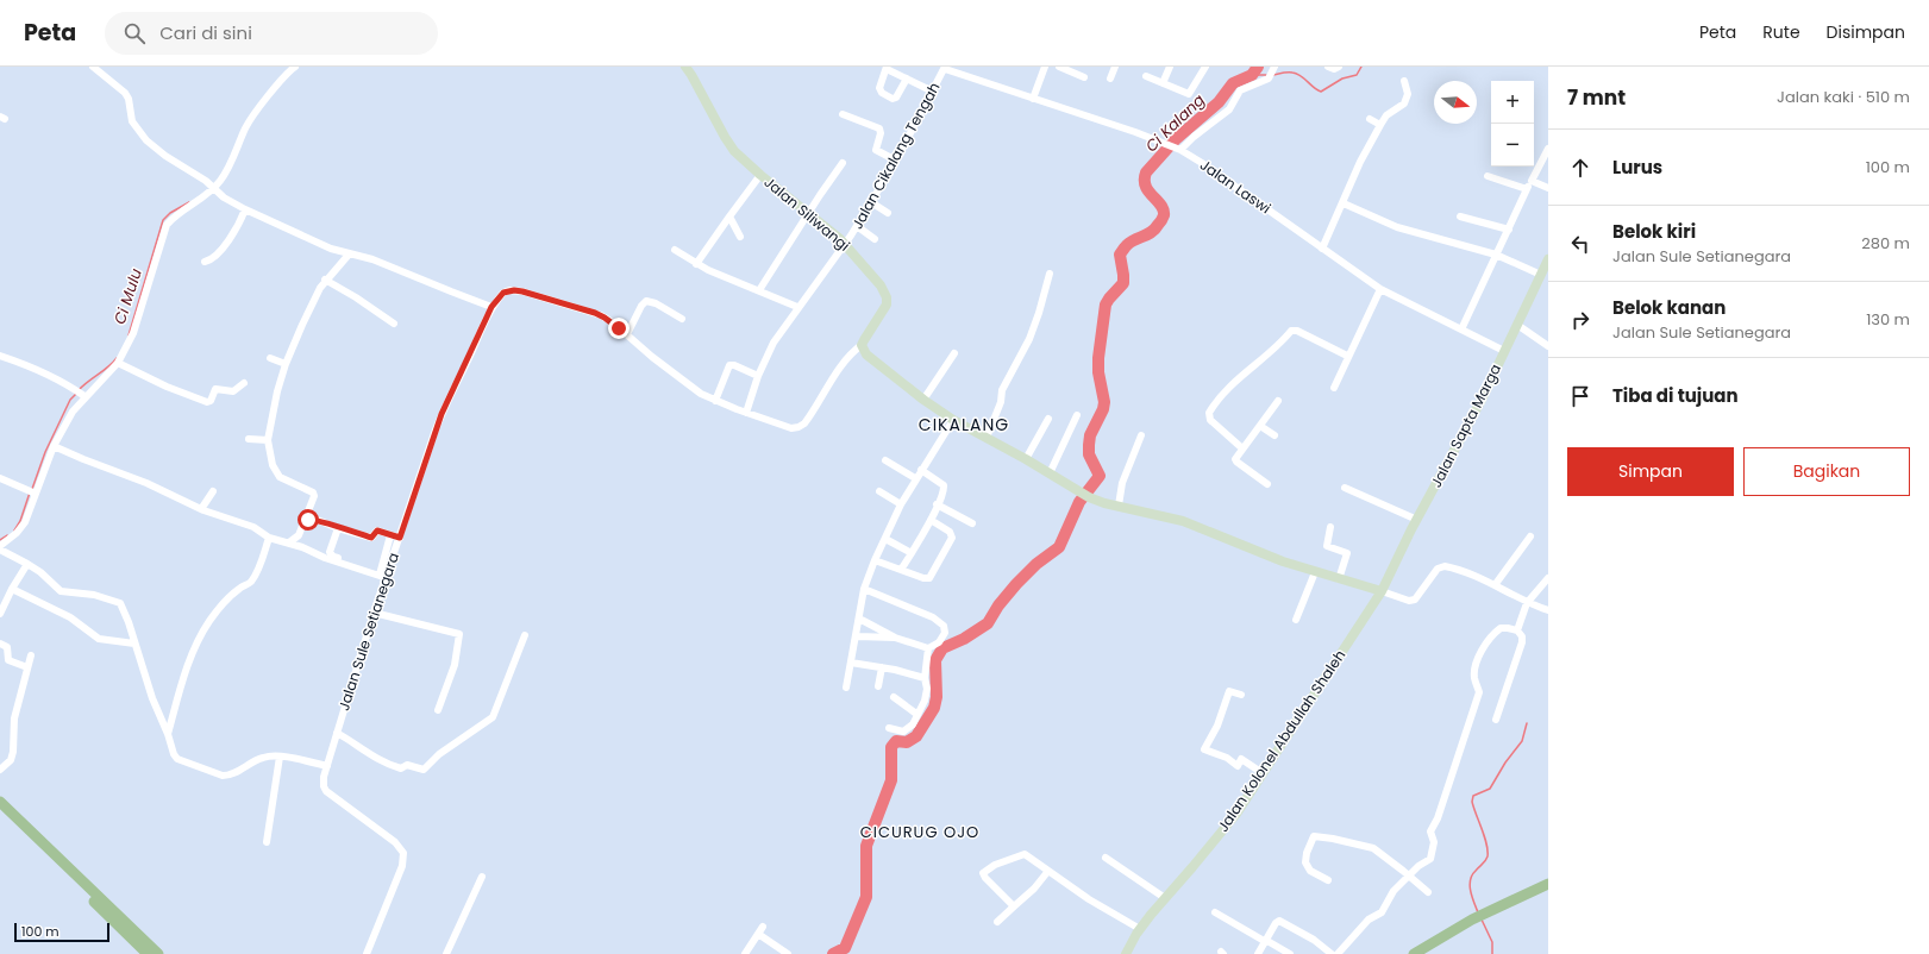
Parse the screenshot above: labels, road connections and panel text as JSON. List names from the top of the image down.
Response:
{
  "streets": {
    "street": [
      "Jalan Cikalang Tengah",
      "Jalan Laswi",
      "Jalan Siliwangi",
      "Jalan Sapta Marga",
      "Jalan Sule Setianegara",
      "Jalan Kolonel Abdullah Shaleh"
    ]
  },
  "crossings": [
    ["Jalan Cikalang Tengah", "Jalan Laswi"],
    ["Jalan Cikalang Tengah", "Jalan Siliwangi"],
    ["Jalan Cikalang Tengah", "Jalan Sule Setianegara"],
    ["Jalan Laswi", "Jalan Sapta Marga"],
    ["Jalan Siliwangi", "Jalan Sule Setianegara"],
    ["Jalan Sapta Marga", "Jalan Kolonel Abdullah Shaleh"]
  ],
  "districts": ["CIKALANG", "CICURUG OJO"],
  "water": ["Ci Kalang", "Ci Mulu"],
  "scale_bar": "100 m",
  "north": "right",
  "page": {
    "header": "Peta",
    "search": "Cari di sini",
    "nav": ["Peta", "Rute", "Disimpan"],
    "heading": ["7 mnt", "Jalan kaki · 510 m"],
    "map_buttons": ["+", "−"],
    "list": [
      ["Lurus", "100 m"],
      ["Belok kiri", "Jalan Sule Setianegara", "280 m"],
      ["Belok kanan", "Jalan Sule Setianegara", "130 m"],
      "Tiba di tujuan"
    ],
    "buttons": ["Simpan", "Bagikan"],
    "scale": "100 m"
  }
}
